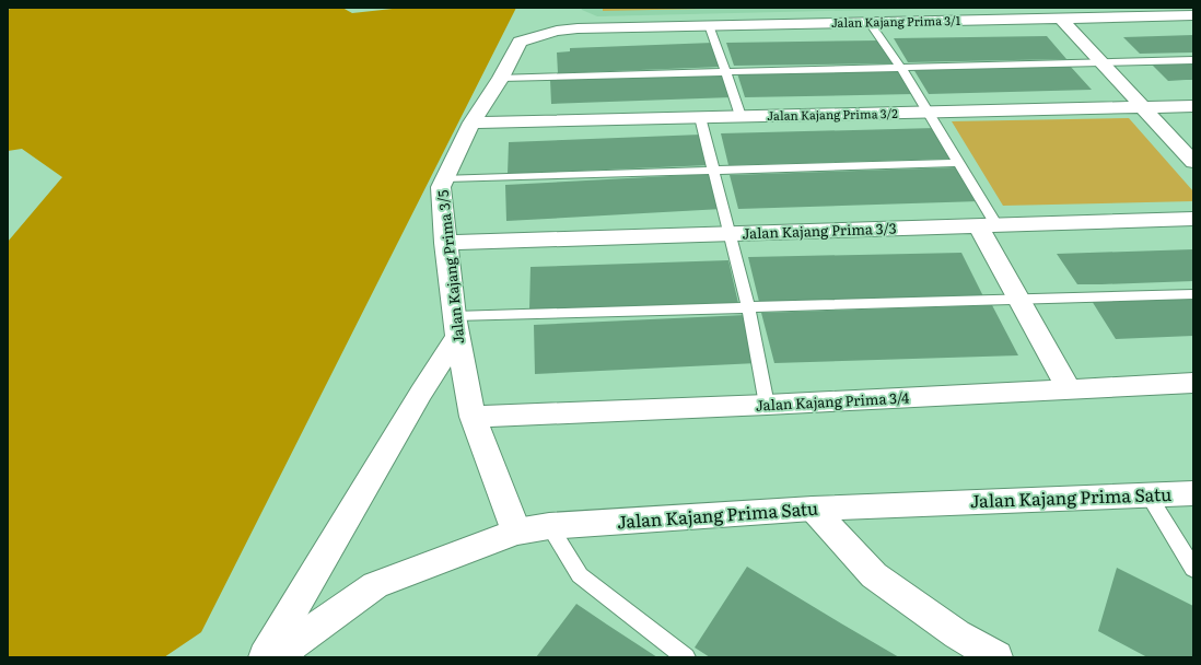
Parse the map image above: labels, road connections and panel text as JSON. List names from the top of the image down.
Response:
{
  "streets": {
    "street": [
      "Jalan Kajang Prima 3/1",
      "Jalan Kajang Prima 3/2",
      "Jalan Kajang Prima 3/3",
      "Jalan Kajang Prima 3/5",
      "Jalan Kajang Prima 3/4",
      "Jalan Kajang Prima Satu"
    ]
  },
  "crossings": [
    ["Jalan Kajang Prima 3/1", "Jalan Kajang Prima 3/5"],
    ["Jalan Kajang Prima 3/2", "Jalan Kajang Prima 3/5"],
    ["Jalan Kajang Prima 3/3", "Jalan Kajang Prima 3/5"],
    ["Jalan Kajang Prima 3/5", "Jalan Kajang Prima 3/4"],
    ["Jalan Kajang Prima 3/5", "Jalan Kajang Prima Satu"]
  ]
}
